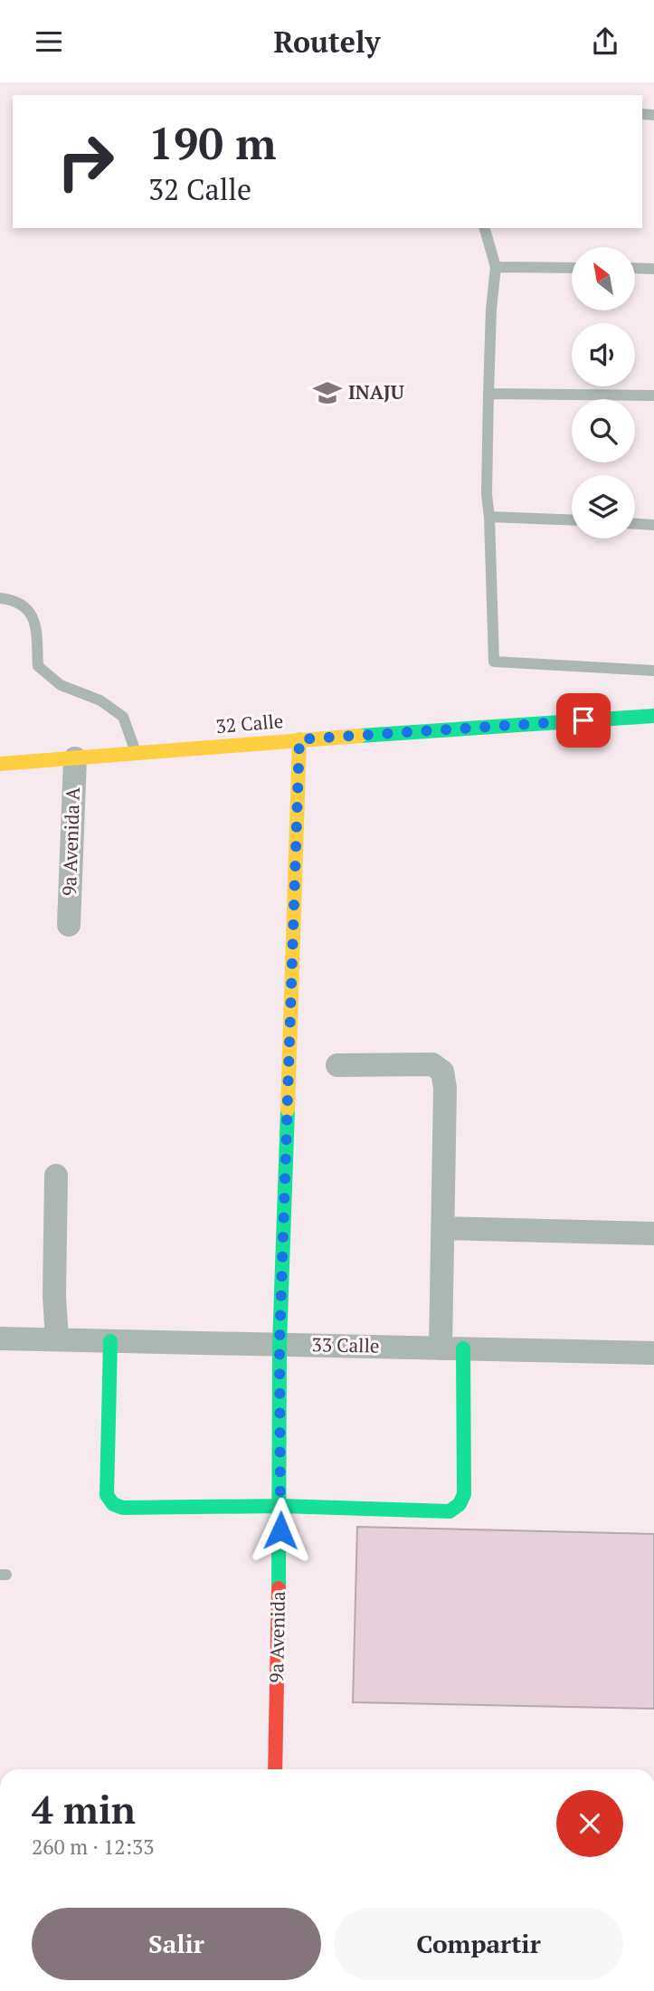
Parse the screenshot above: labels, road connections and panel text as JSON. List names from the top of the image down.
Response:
{
  "streets": {
    "street": [
      "32 Calle",
      "9a Avenida A",
      "33 Calle",
      "9a Avenida"
    ]
  },
  "crossings": [
    ["32 Calle", "9a Avenida A"],
    ["32 Calle", "9a Avenida"],
    ["33 Calle", "9a Avenida"]
  ],
  "places": {
    "school or university": ["INAJU"]
  },
  "north": "top left",
  "page": {
    "header": "Routely",
    "turn": ["190 m", "32 Calle"],
    "heading": ["4 min", "260 m · 12:33"],
    "buttons": ["Salir", "Compartir"]
  }
}
